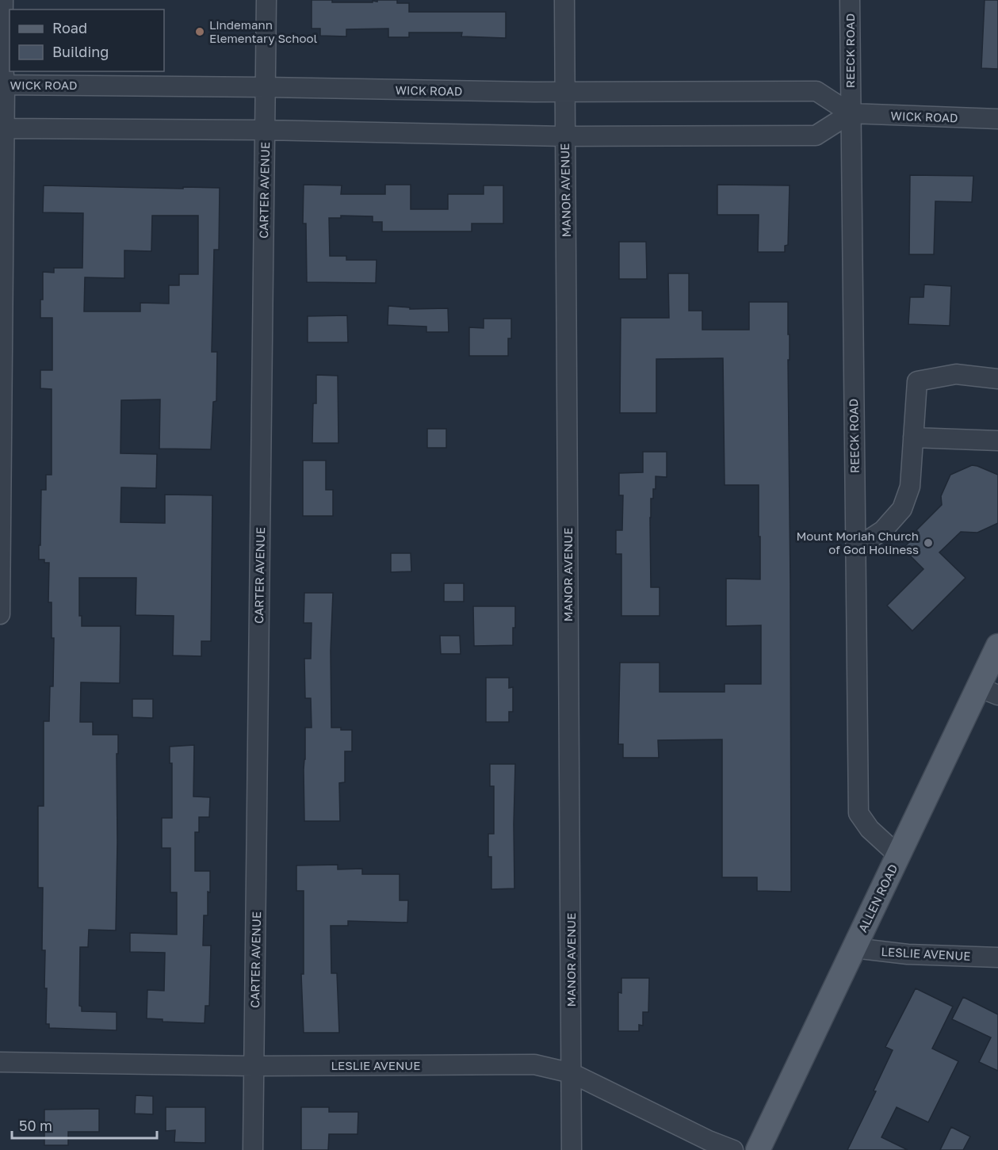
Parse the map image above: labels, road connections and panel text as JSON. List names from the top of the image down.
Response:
{
  "streets": {
    "main road": ["ALLEN ROAD"],
    "street": [
      "REECK ROAD",
      "WICK ROAD",
      "CARTER AVENUE",
      "MANOR AVENUE",
      "LESLIE AVENUE"
    ]
  },
  "crossings": [
    ["REECK ROAD", "WICK ROAD"],
    ["REECK ROAD", "ALLEN ROAD"],
    ["WICK ROAD", "CARTER AVENUE"],
    ["WICK ROAD", "MANOR AVENUE"],
    ["CARTER AVENUE", "LESLIE AVENUE"],
    ["MANOR AVENUE", "LESLIE AVENUE"],
    ["ALLEN ROAD", "LESLIE AVENUE"]
  ],
  "places": ["Lindemann Elementary School", "Mount Moriah Church of God Holiness"],
  "legend": ["Road", "Building"],
  "scale_bar": "50 m"
}
